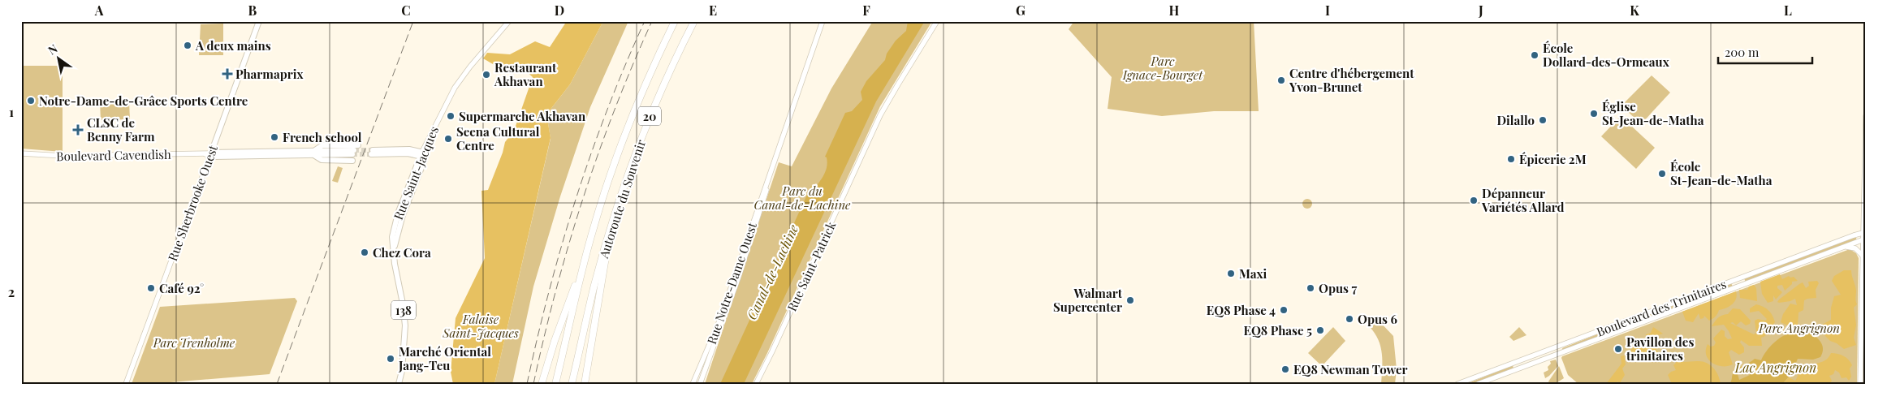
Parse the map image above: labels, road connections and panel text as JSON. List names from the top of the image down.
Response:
{
  "streets": {
    "highway": ["20", "Autoroute du Souvenir"],
    "main road": [
      "Boulevard Cavendish",
      "Rue Saint-Jacques",
      "Rue Sherbrooke Ouest",
      "Rue Saint-Patrick",
      "Rue Notre-Dame Ouest",
      "Boulevard des Trinitaires",
      "138"
    ]
  },
  "crossings": [
    ["Boulevard Cavendish", "Rue Sherbrooke Ouest"]
  ],
  "water": ["Canal-de-Lachine", "Lac Angrignon"],
  "parks": [
    "Parc Ignace-Bourget",
    "Parc du Canal-de-Lachine",
    "Falaise Saint-Jacques",
    "Parc Angrignon",
    "Parc Trenholme"
  ],
  "places": {
    "other": [
      "A deux mains",
      "École Dollard-des-Ormeaux",
      "Restaurant Akhavan",
      "Centre d'hébergement Yvon-Brunet",
      "Notre-Dame-de-Grâce Sports Centre",
      "Église St-Jean-de-Matha",
      "Supermarche Akhavan",
      "Dilallo",
      "French school",
      "Seena Cultural Centre",
      "Épicerie 2M",
      "École St-Jean-de-Matha",
      "Dépanneur Variétés Allard",
      "Chez Cora",
      "Maxi",
      "Café 92°",
      "Opus 7",
      "Walmart Supercenter",
      "EQ8 Phase 4",
      "Opus 6",
      "EQ8 Phase 5",
      "Pavillon des trinitaires",
      "Marché Oriental Jang-Teu",
      "EQ8 Newman Tower"
    ],
    "health": ["Pharmaprix", "CLSC de Benny Farm"]
  },
  "scale_bar": "200 m",
  "north": "top left",
  "grid": {
    "columns": [
      "A",
      "B",
      "C",
      "D",
      "E",
      "F",
      "G",
      "H",
      "I",
      "J",
      "K",
      "L"
    ],
    "rows": ["1", "2"]
  }
}
